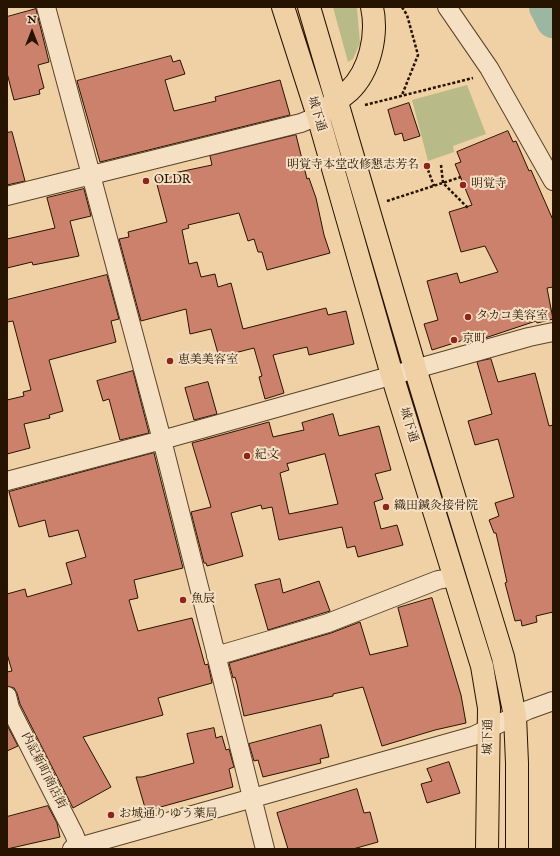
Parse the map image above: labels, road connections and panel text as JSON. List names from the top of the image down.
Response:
{
  "streets": {
    "main road": ["城下通"],
    "street": ["内記新町商店街"]
  },
  "places": [
    "明覚寺本堂改修懇志芳名",
    "OLDR",
    "明覚寺",
    "タカコ美容室",
    "京町",
    "恵美美容室",
    "紀文",
    "織田鍼灸接骨院",
    "魚辰",
    "お城通り ゆう薬局"
  ],
  "north": "top"
}
